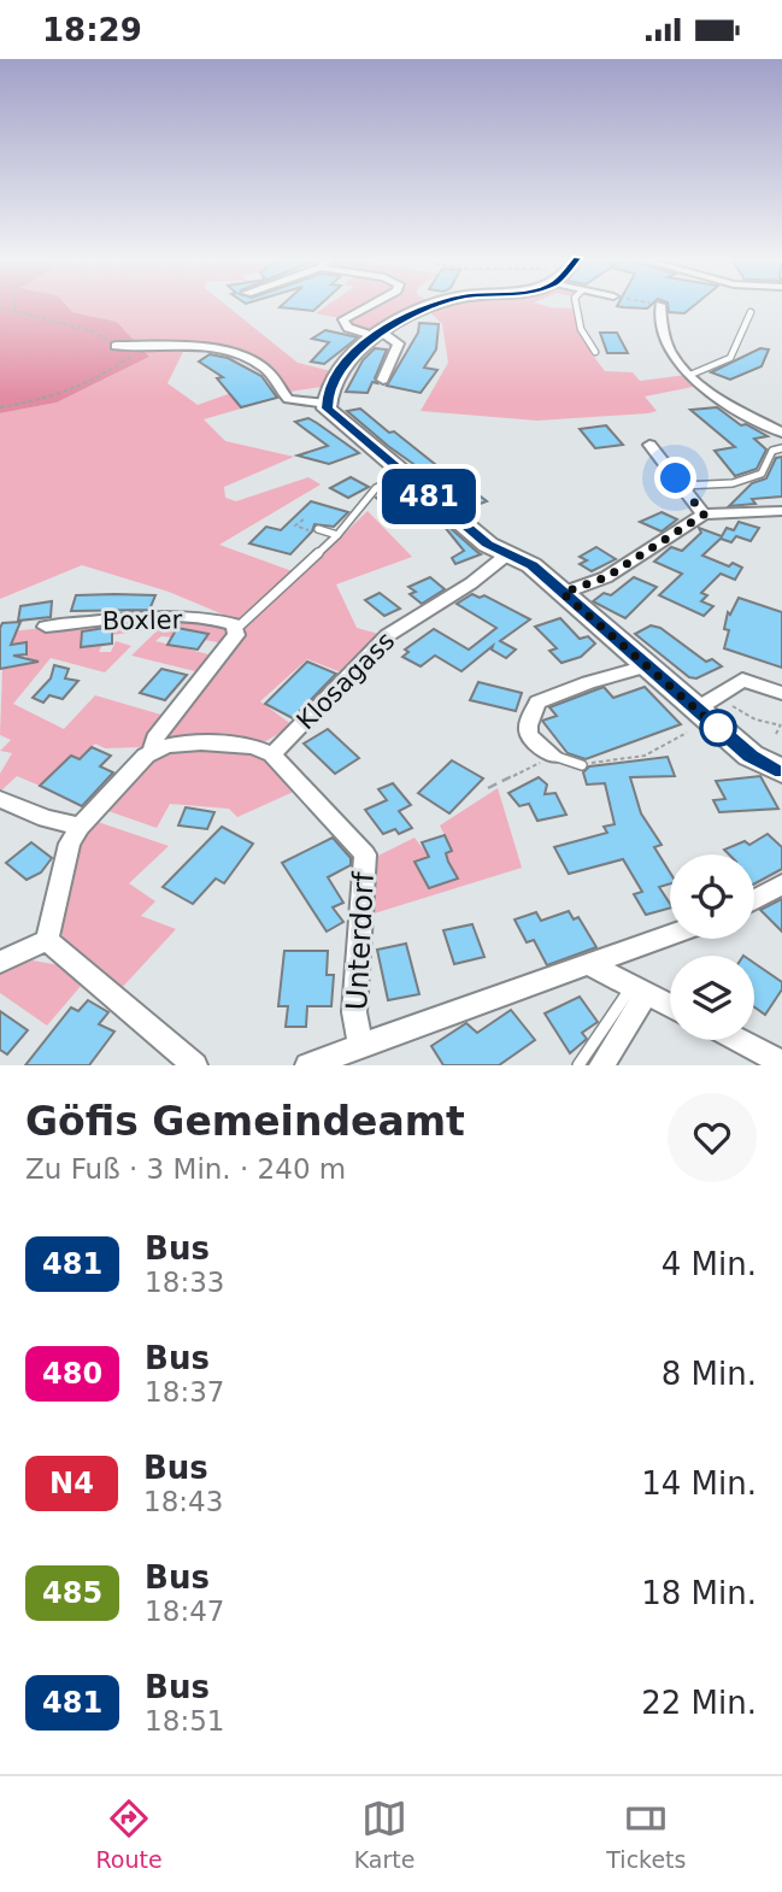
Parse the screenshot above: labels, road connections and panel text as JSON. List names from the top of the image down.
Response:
{
  "streets": {
    "street": ["Boxler", "Klosagass", "Unterdorf"]
  },
  "crossings": [
    ["Klosagass", "Unterdorf"]
  ],
  "lines": ["bus line 481"],
  "page": {
    "status": "18:29",
    "on_map": "481",
    "heading": ["Göfis Gemeindeamt", "Zu Fuß · 3 Min. · 240 m"],
    "list": [
      {
        "mark": "481",
        "name": "Bus",
        "note": "18:33",
        "value": "4 Min."
      },
      {
        "mark": "480",
        "name": "Bus",
        "note": "18:37",
        "value": "8 Min."
      },
      {
        "mark": "N4",
        "name": "Bus",
        "note": "18:43",
        "value": "14 Min."
      },
      {
        "mark": "485",
        "name": "Bus",
        "note": "18:47",
        "value": "18 Min."
      },
      {
        "mark": "481",
        "name": "Bus",
        "note": "18:51",
        "value": "22 Min."
      }
    ],
    "tabs": ["Route", "Karte", "Tickets"]
  }
}
